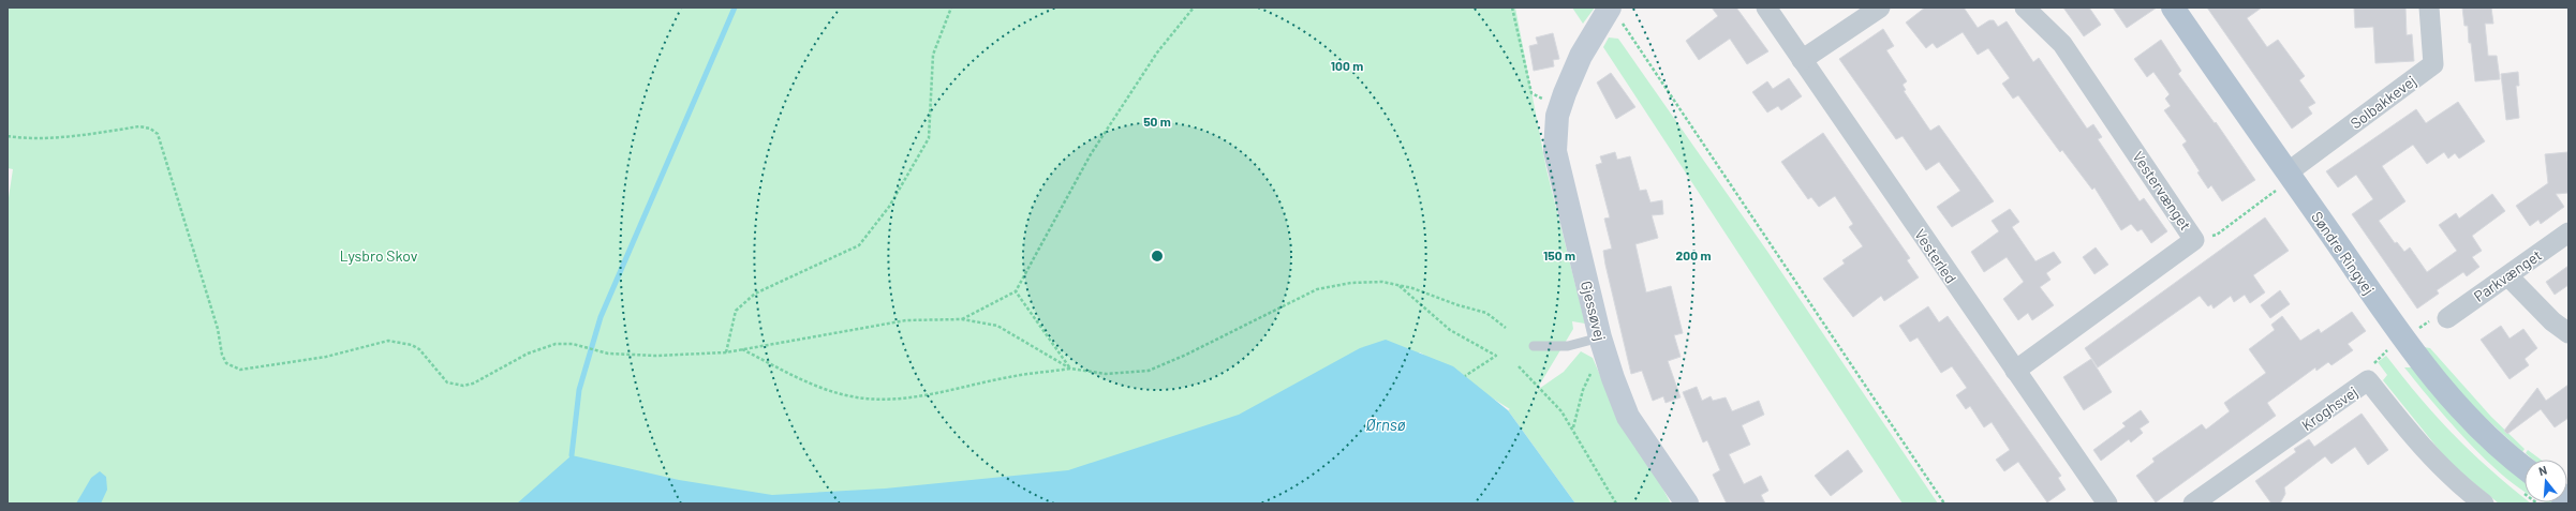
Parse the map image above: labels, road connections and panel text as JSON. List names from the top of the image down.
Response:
{
  "streets": {
    "main road": ["Søndre Ringvej"],
    "street": [
      "Solbakkevej",
      "Vestervænget",
      "Vesterled",
      "Parkvænget",
      "Gjessøvej",
      "Kroghsvej"
    ]
  },
  "crossings": [
    ["Solbakkevej", "Søndre Ringvej"],
    ["Vestervænget", "Vesterled"]
  ],
  "water": ["Ørnsø"],
  "parks": ["Lysbro Skov"],
  "north": "top",
  "rings": [
    "100 m",
    "50 m",
    "150 m",
    "200 m"
  ]
}
